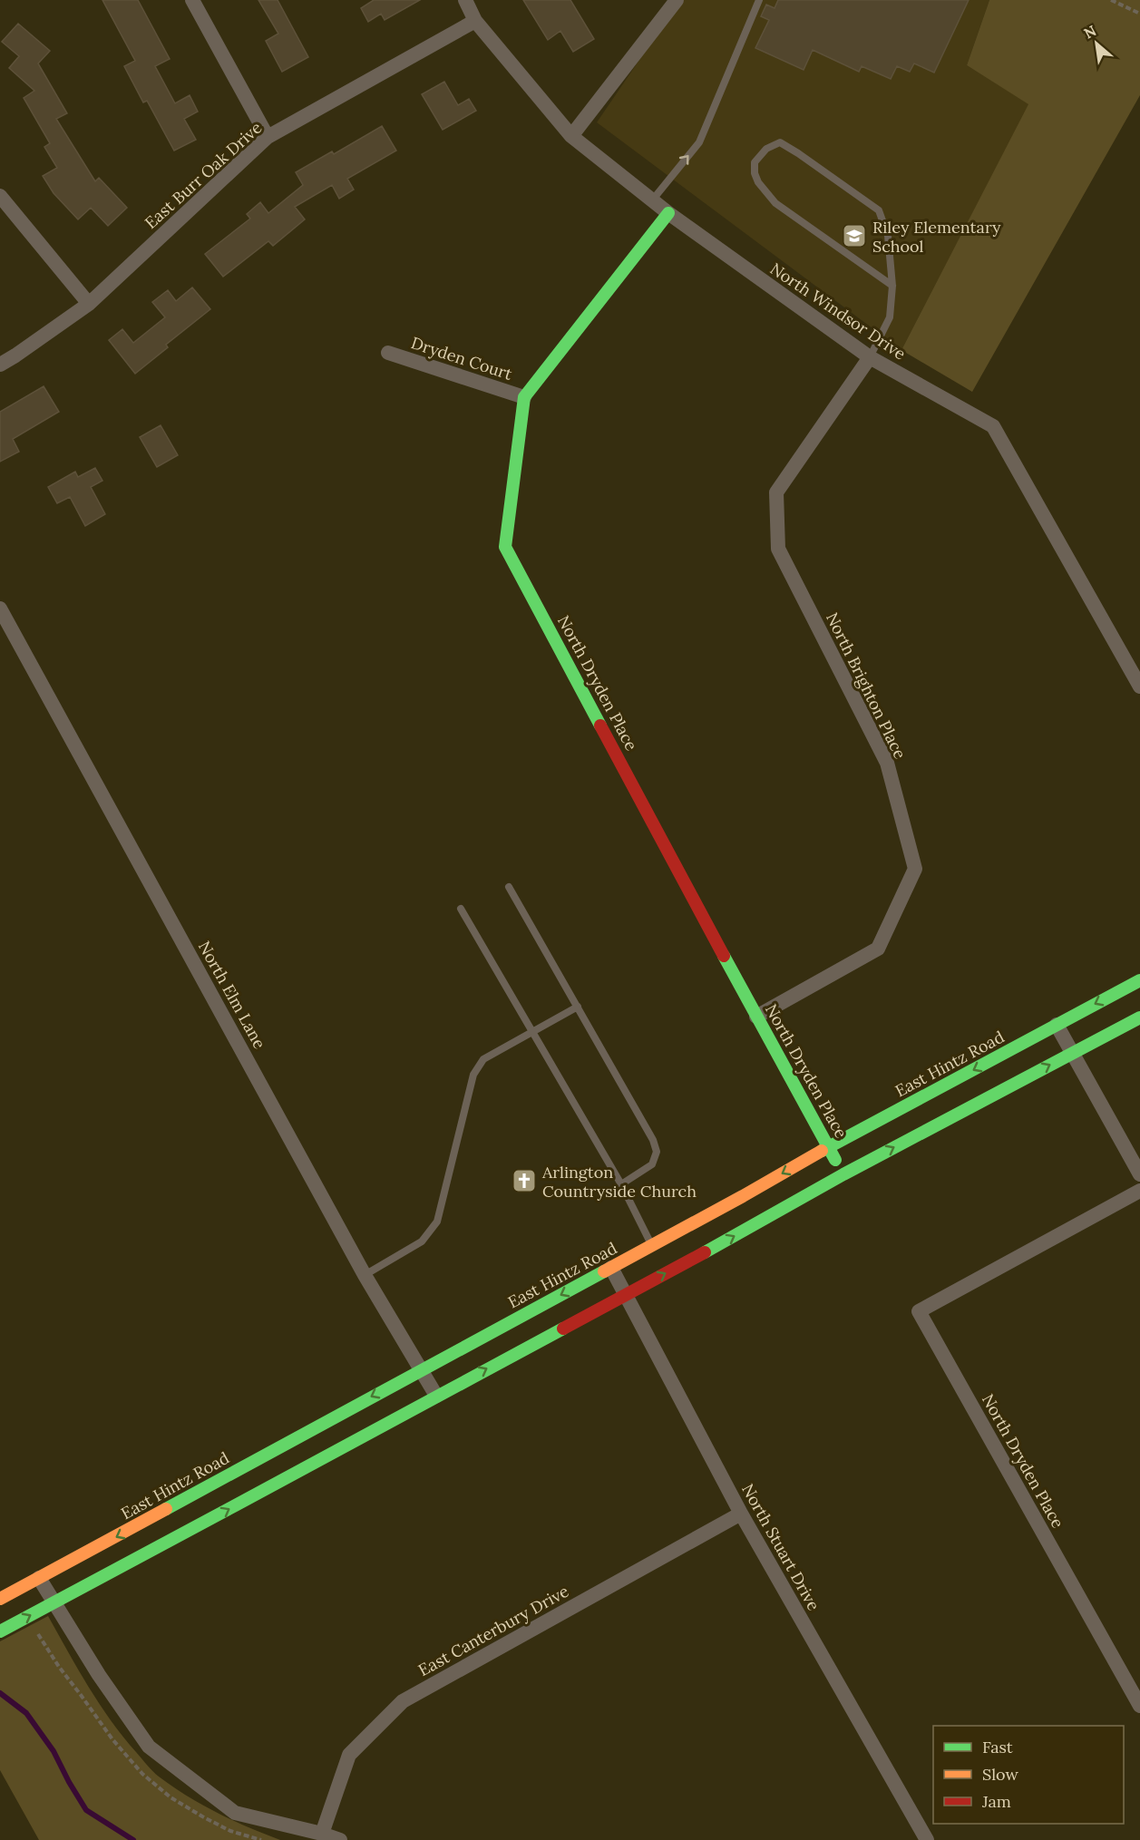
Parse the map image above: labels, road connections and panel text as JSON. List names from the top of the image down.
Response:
{
  "streets": {
    "main road": ["North Dryden Place", "East Hintz Road"],
    "street": [
      "East Burr Oak Drive",
      "North Windsor Drive",
      "Dryden Court",
      "North Brighton Place",
      "North Elm Lane",
      "North Stuart Drive",
      "East Canterbury Drive"
    ]
  },
  "crossings": [
    ["East Burr Oak Drive", "North Windsor Drive"],
    ["North Windsor Drive", "North Dryden Place"],
    ["North Windsor Drive", "North Brighton Place"],
    ["Dryden Court", "North Dryden Place"],
    ["North Dryden Place", "North Brighton Place"],
    ["North Dryden Place", "East Hintz Road"],
    ["North Elm Lane", "East Hintz Road"],
    ["East Hintz Road", "North Stuart Drive"],
    ["North Stuart Drive", "East Canterbury Drive"]
  ],
  "places": {
    "school or university": ["Riley Elementary School"],
    "church": ["Arlington Countryside Church"]
  },
  "legend": ["Fast", "Slow", "Jam"],
  "north": "top left"
}
